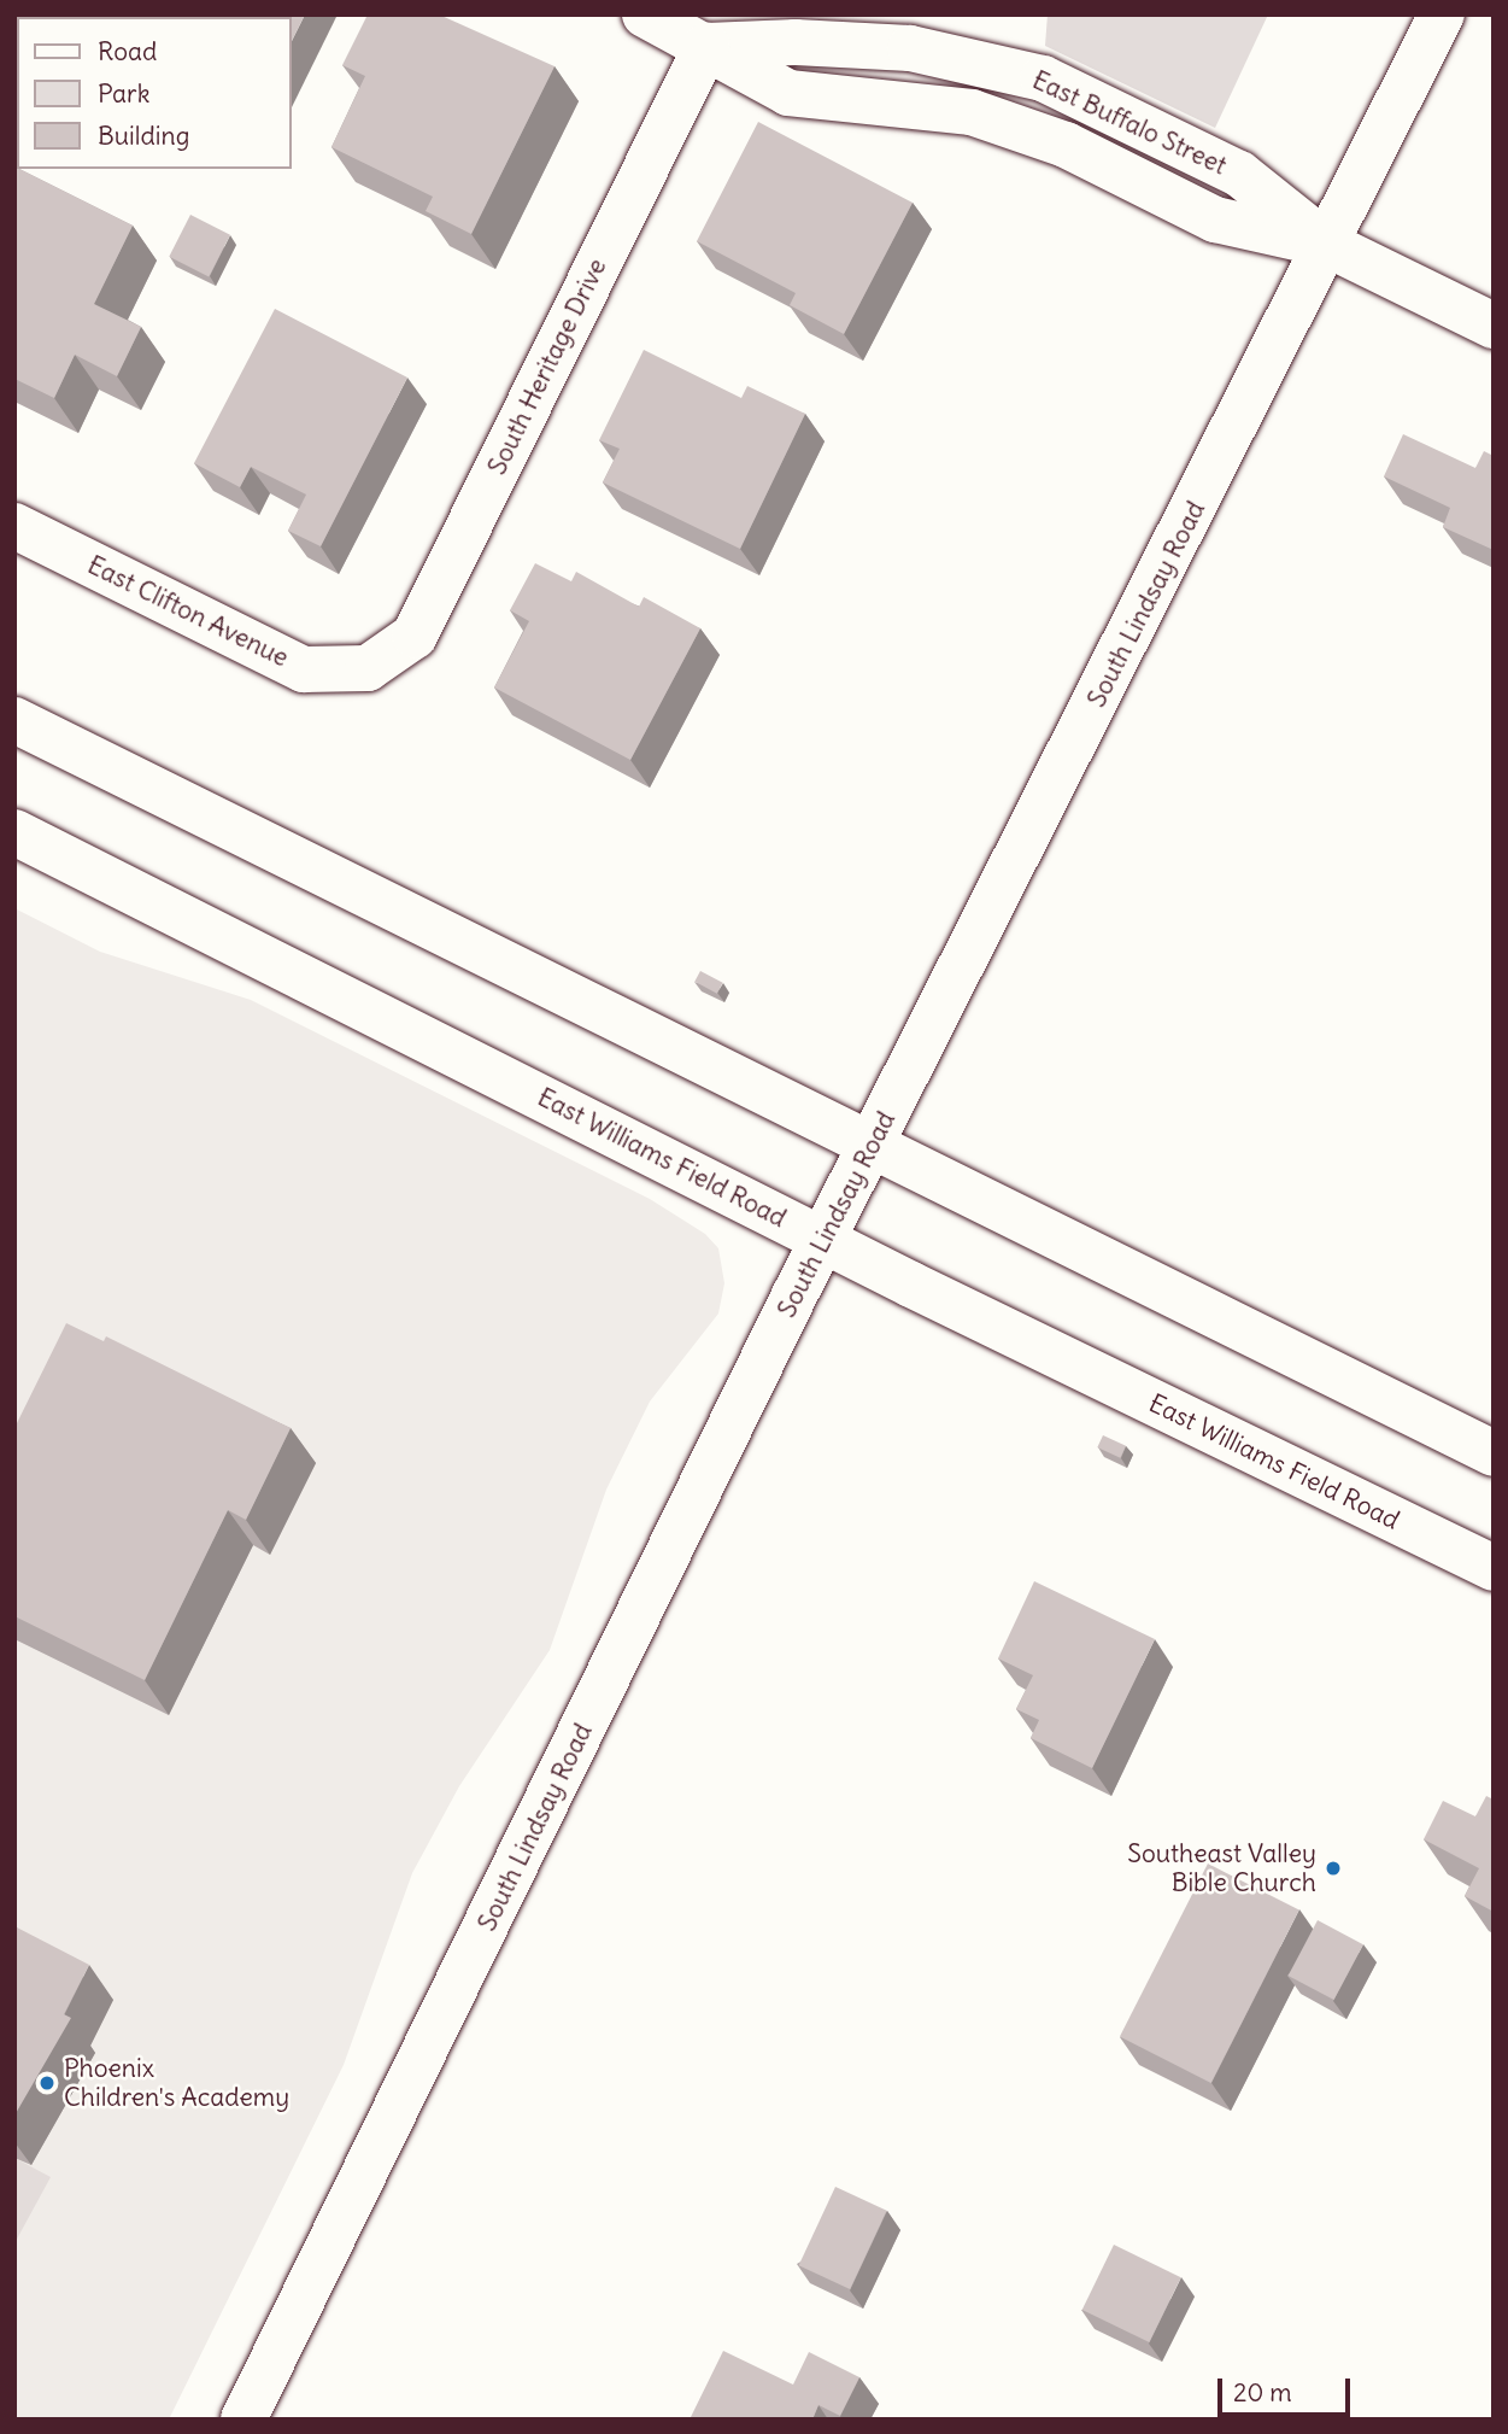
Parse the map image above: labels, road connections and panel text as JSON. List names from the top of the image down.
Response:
{
  "streets": {
    "main road": [
      "East Buffalo Street",
      "South Heritage Drive",
      "South Lindsay Road",
      "East Clifton Avenue",
      "East Williams Field Road"
    ]
  },
  "crossings": [
    ["East Buffalo Street", "South Heritage Drive"],
    ["East Buffalo Street", "South Lindsay Road"],
    ["South Heritage Drive", "East Clifton Avenue"],
    ["South Lindsay Road", "East Williams Field Road"]
  ],
  "places": ["Southeast Valley Bible Church", "Phoenix Children's Academy"],
  "legend": ["Road", "Park", "Building"],
  "scale_bar": "20 m"
}
